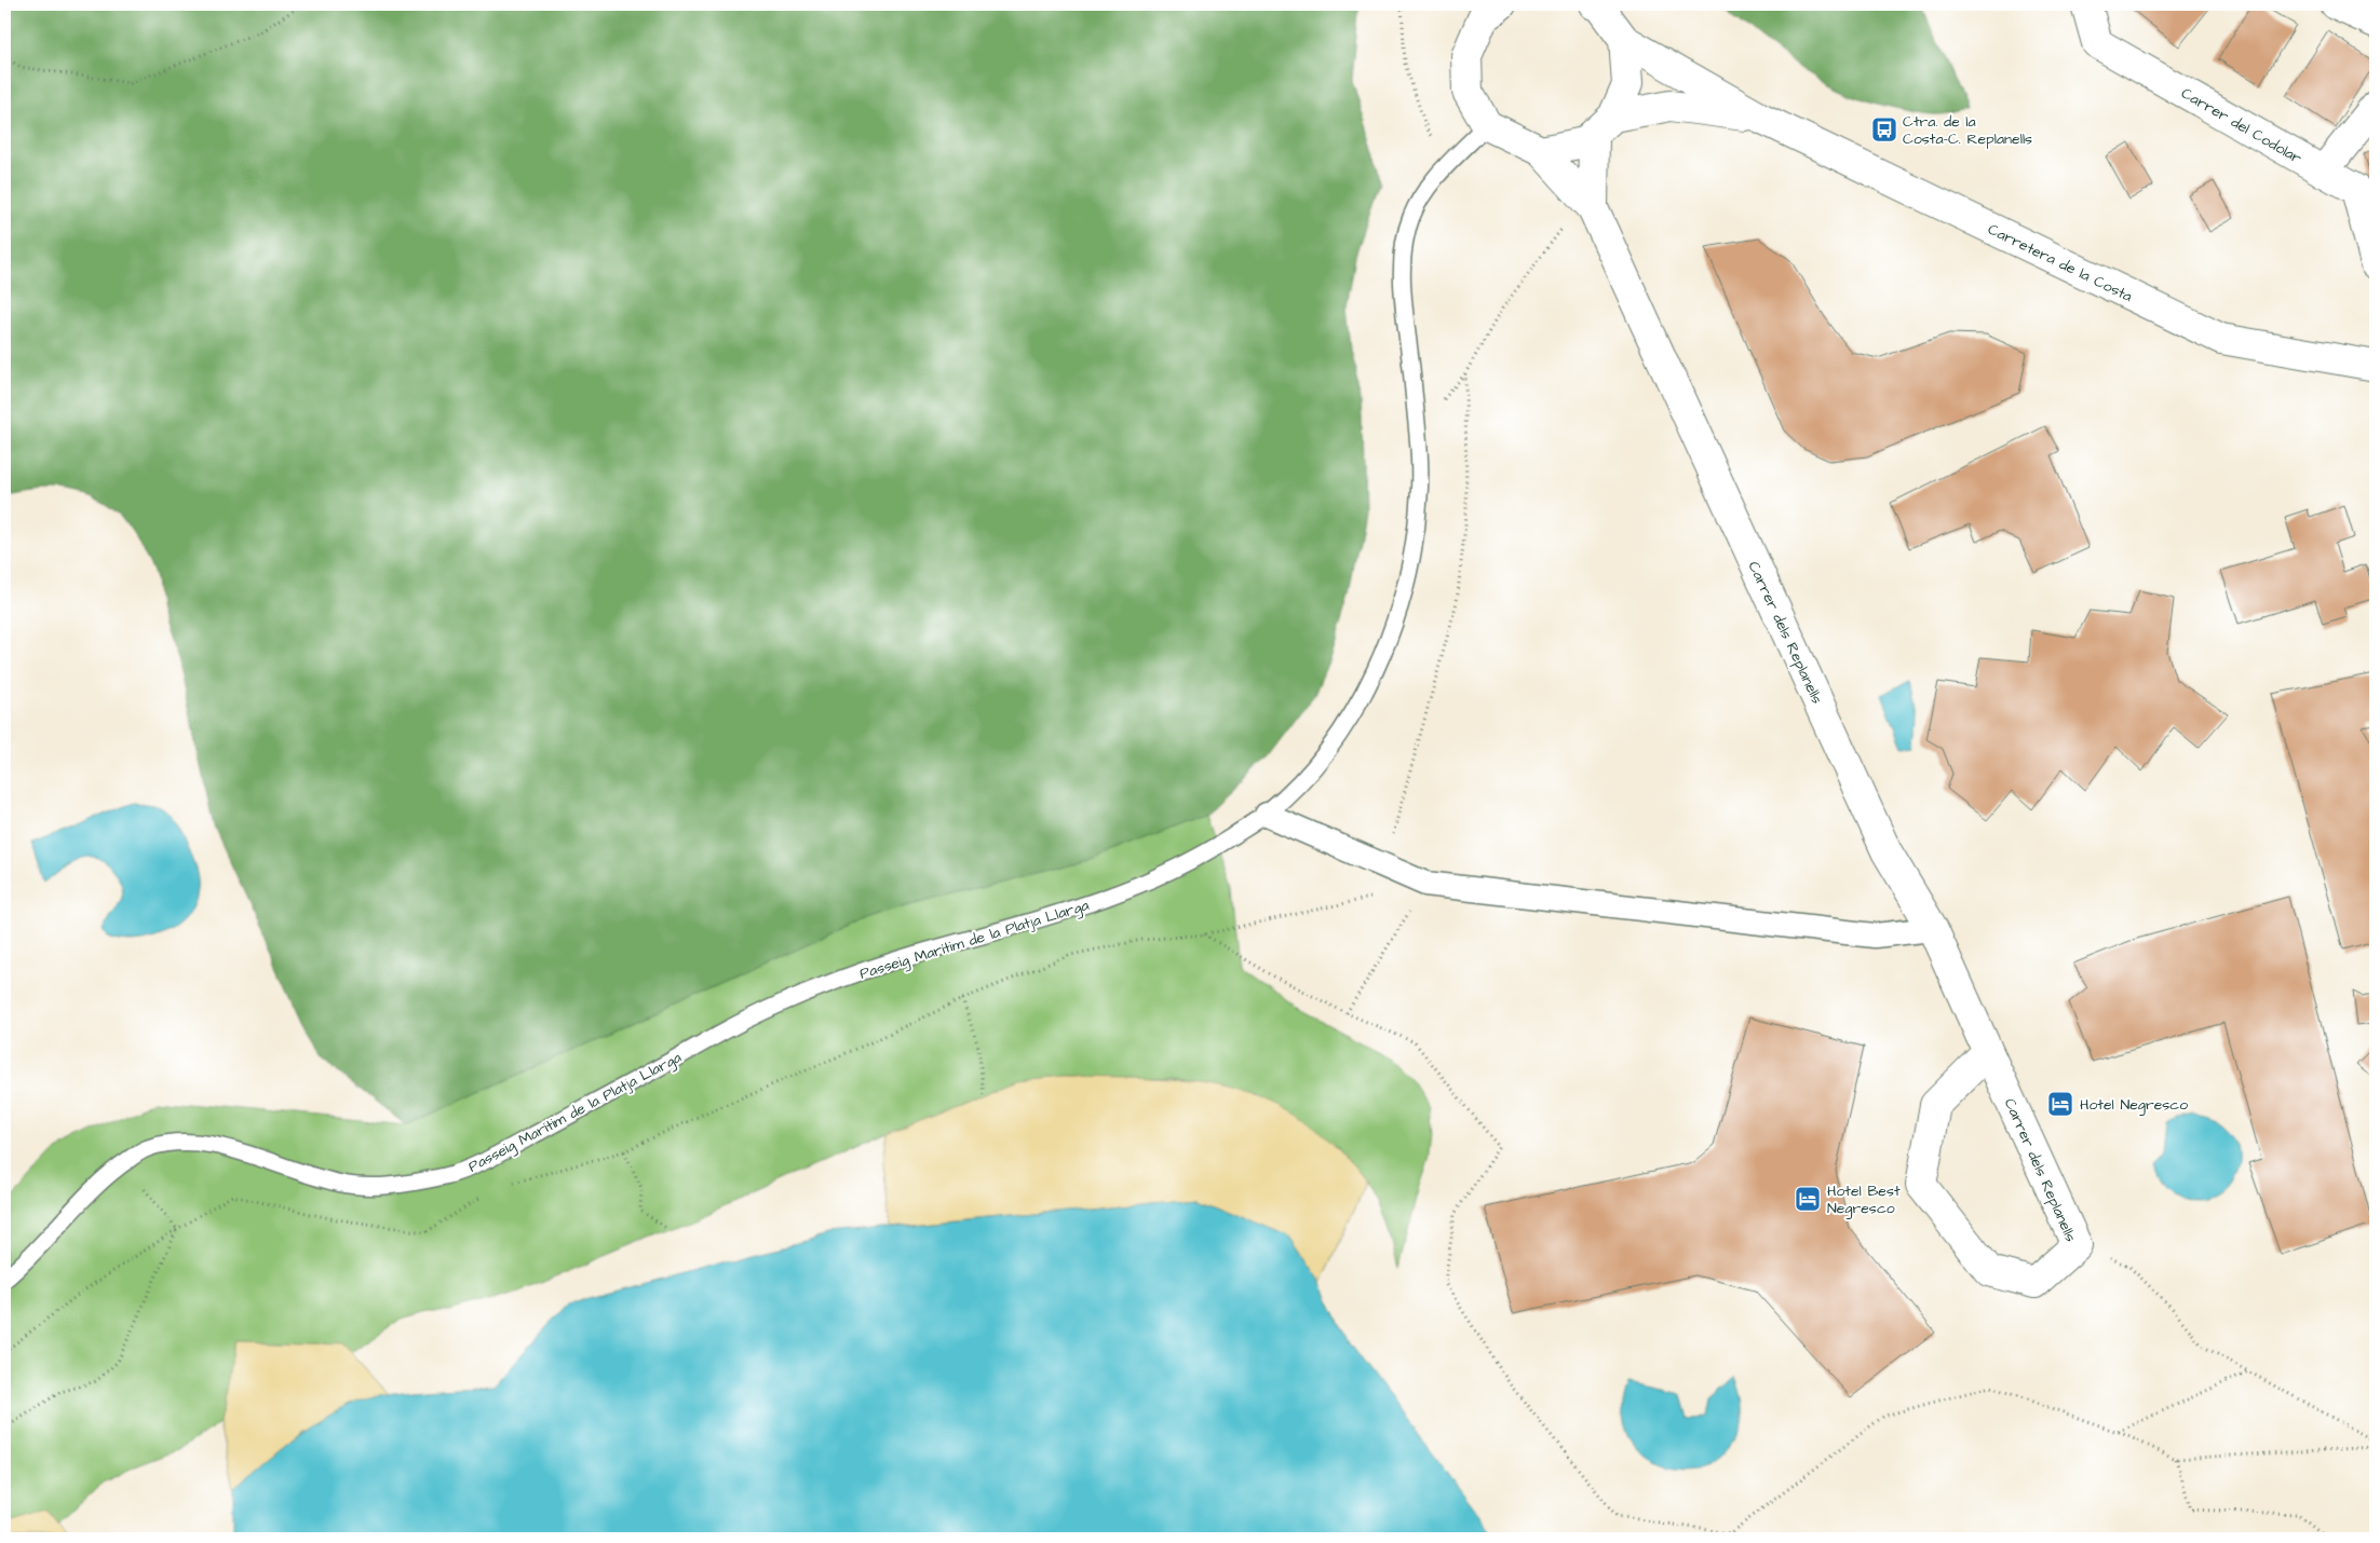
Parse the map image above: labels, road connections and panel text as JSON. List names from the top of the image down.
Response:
{
  "streets": {
    "street": ["Carrer del Codolar", "Carretera de la Costa", "Carrer dels Replanells"],
    "lane": ["Passeig Marítim de la Platja Llarga"]
  },
  "crossings": [
    ["Carretera de la Costa", "Carrer dels Replanells"]
  ],
  "places": {
    "bus stop": ["Ctra. de la Costa-C. Replanells"],
    "hotel": ["Hotel Negresco", "Hotel Best Negresco"]
  }
}
